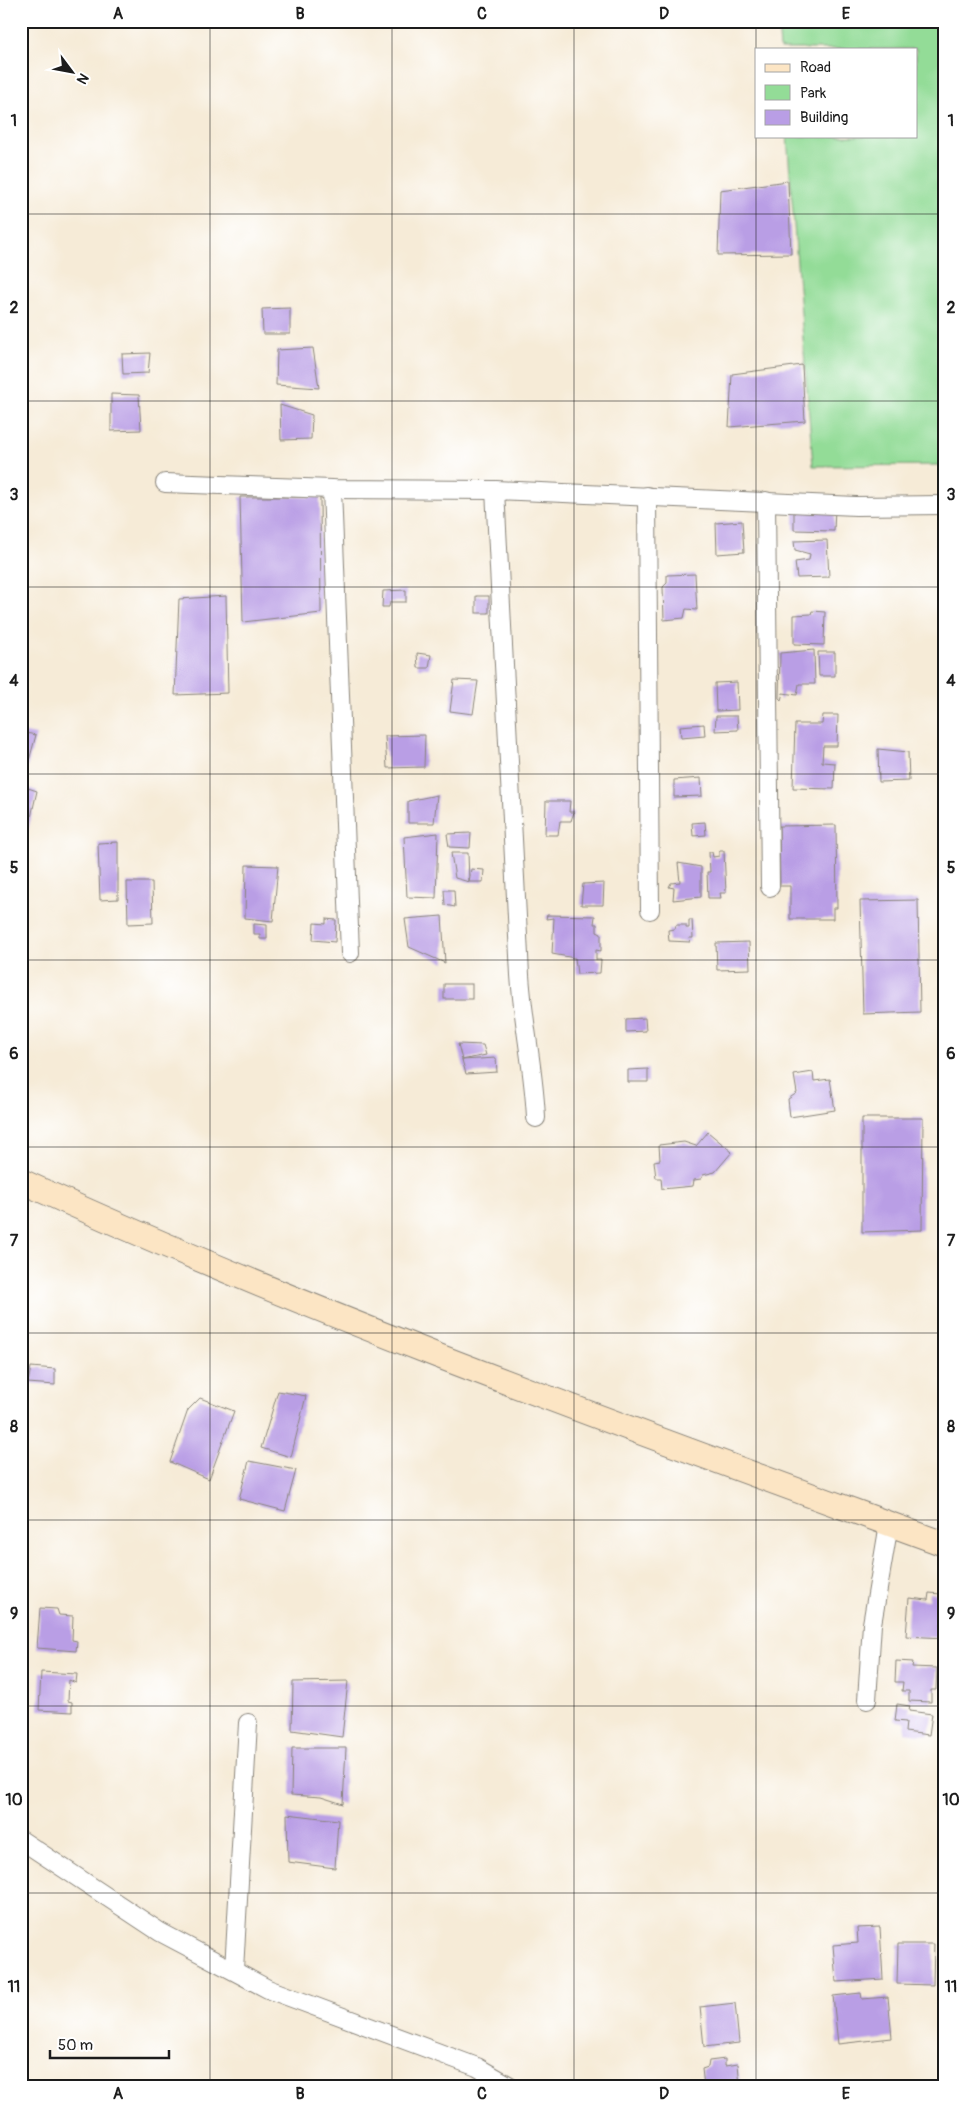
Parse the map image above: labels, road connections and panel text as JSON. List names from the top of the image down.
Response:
{
  "legend": ["Road", "Park", "Building"],
  "scale_bar": "50 m",
  "north": "bottom right",
  "grid": {
    "columns": [
      "A",
      "B",
      "C",
      "D",
      "E"
    ],
    "rows": [
      "1",
      "2",
      "3",
      "4",
      "5",
      "6",
      "7",
      "8",
      "9",
      "10",
      "11"
    ]
  }
}
